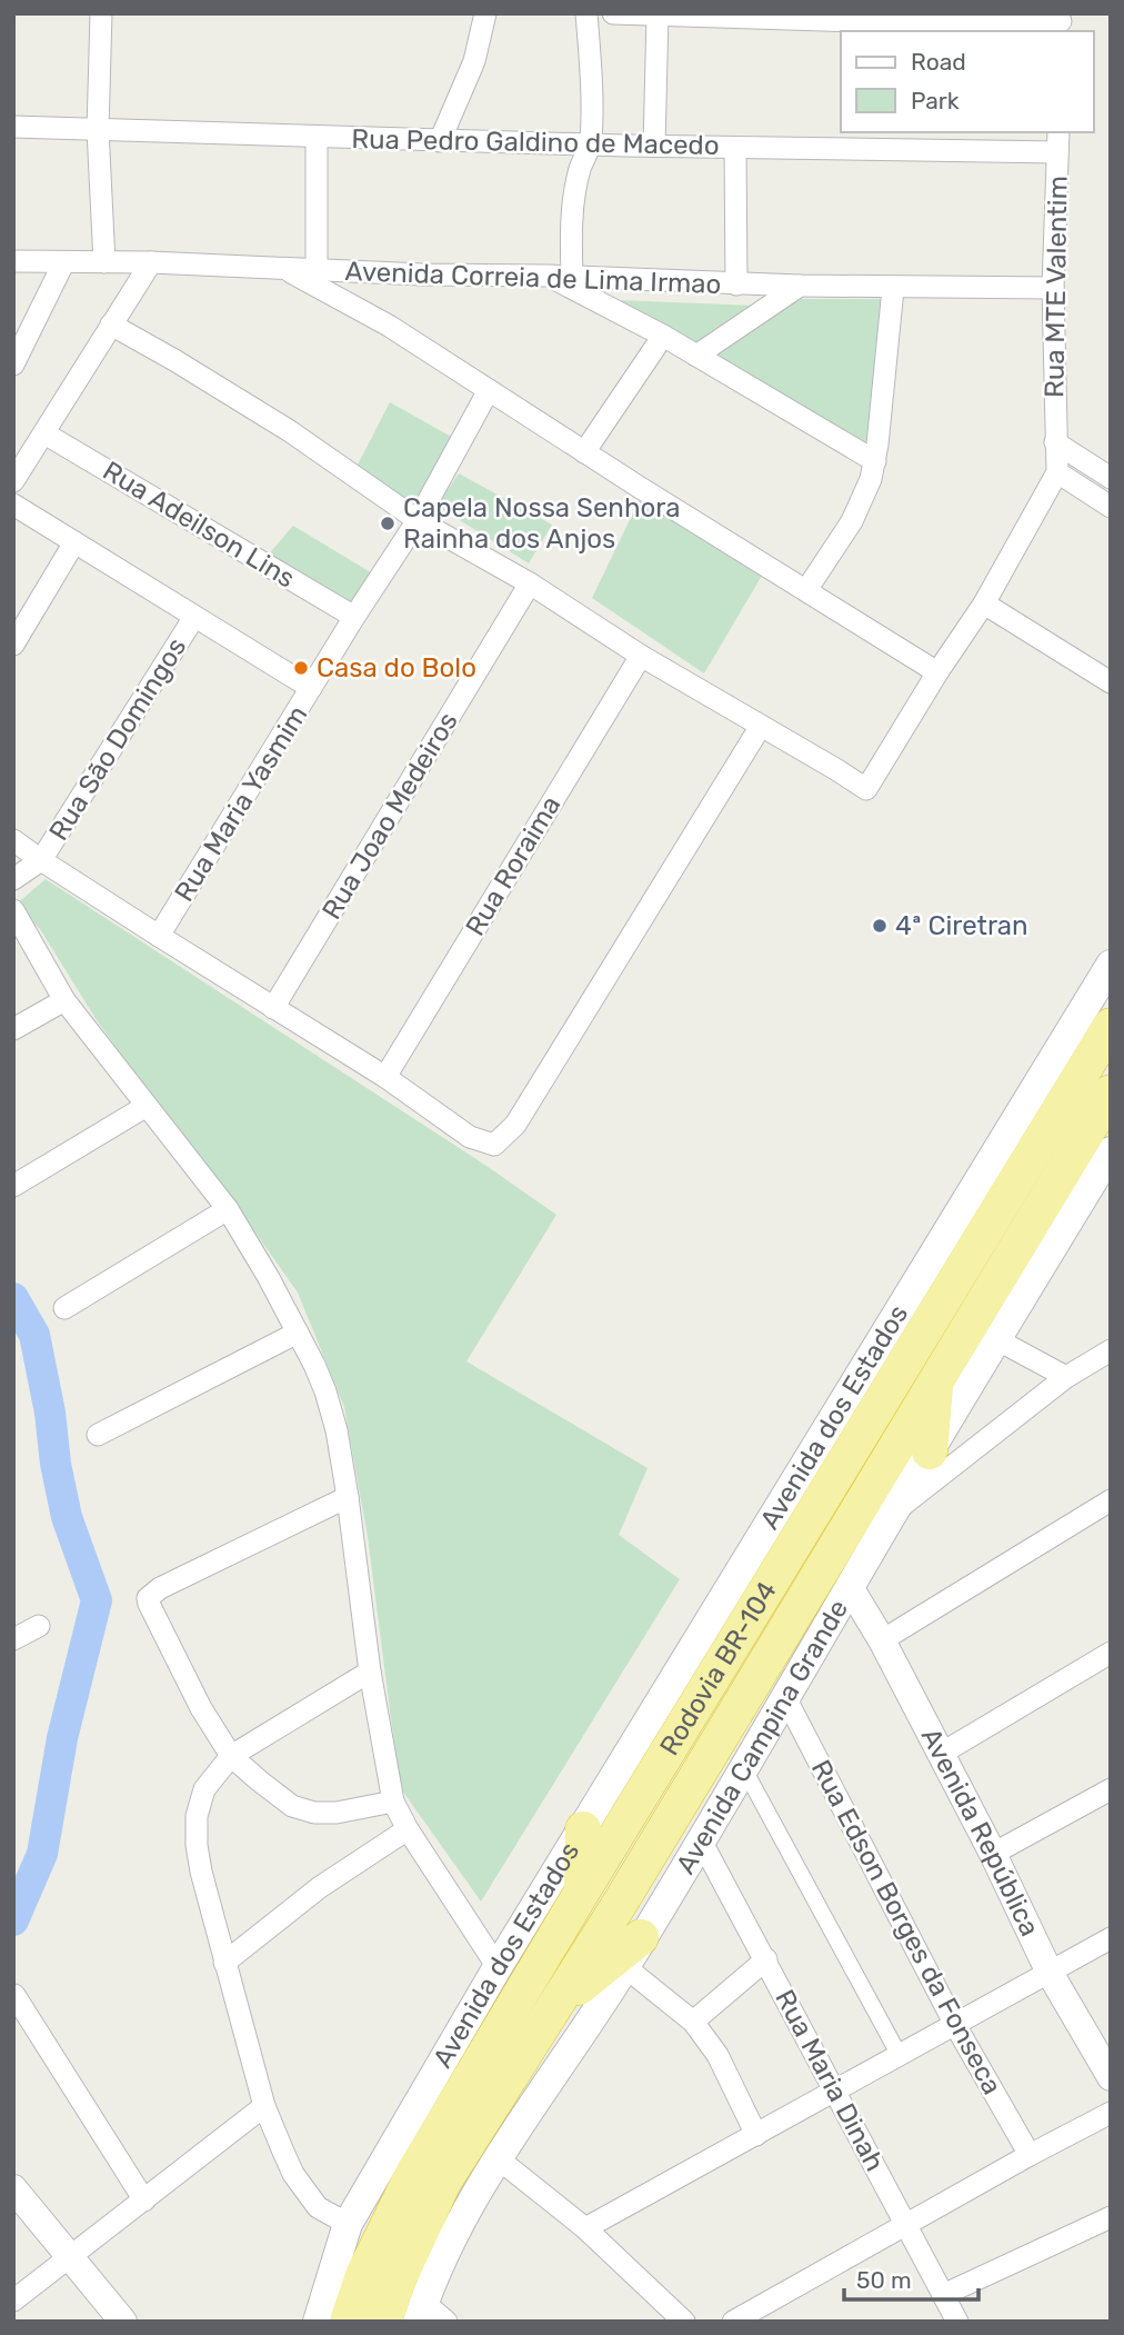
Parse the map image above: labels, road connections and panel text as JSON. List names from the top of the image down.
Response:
{
  "streets": {
    "highway": ["Rodovia BR-104"],
    "main road": ["Avenida dos Estados", "Avenida Campina Grande"],
    "street": [
      "Rua Pedro Galdino de Macedo",
      "Avenida Correia de Lima Irmao",
      "Rua MTE Valentim",
      "Rua Adeilson Lins",
      "Rua São Domingos",
      "Rua Maria Yasmim",
      "Rua Joao Medeiros",
      "Rua Roraima",
      "Avenida República",
      "Rua Edson Borges da Fonseca",
      "Rua Maria Dinah"
    ]
  },
  "crossings": [
    ["Rua Pedro Galdino de Macedo", "Rua MTE Valentim"],
    ["Avenida Correia de Lima Irmao", "Rua MTE Valentim"],
    ["Rua Adeilson Lins", "Rua Maria Yasmim"],
    ["Avenida Campina Grande", "Avenida República"],
    ["Avenida Campina Grande", "Rua Edson Borges da Fonseca"],
    ["Avenida Campina Grande", "Rua Maria Dinah"]
  ],
  "places": ["Capela Nossa Senhora Rainha dos Anjos", "Casa do Bolo", "4ª Ciretran"],
  "legend": ["Road", "Park"],
  "scale_bar": "50 m"
}
